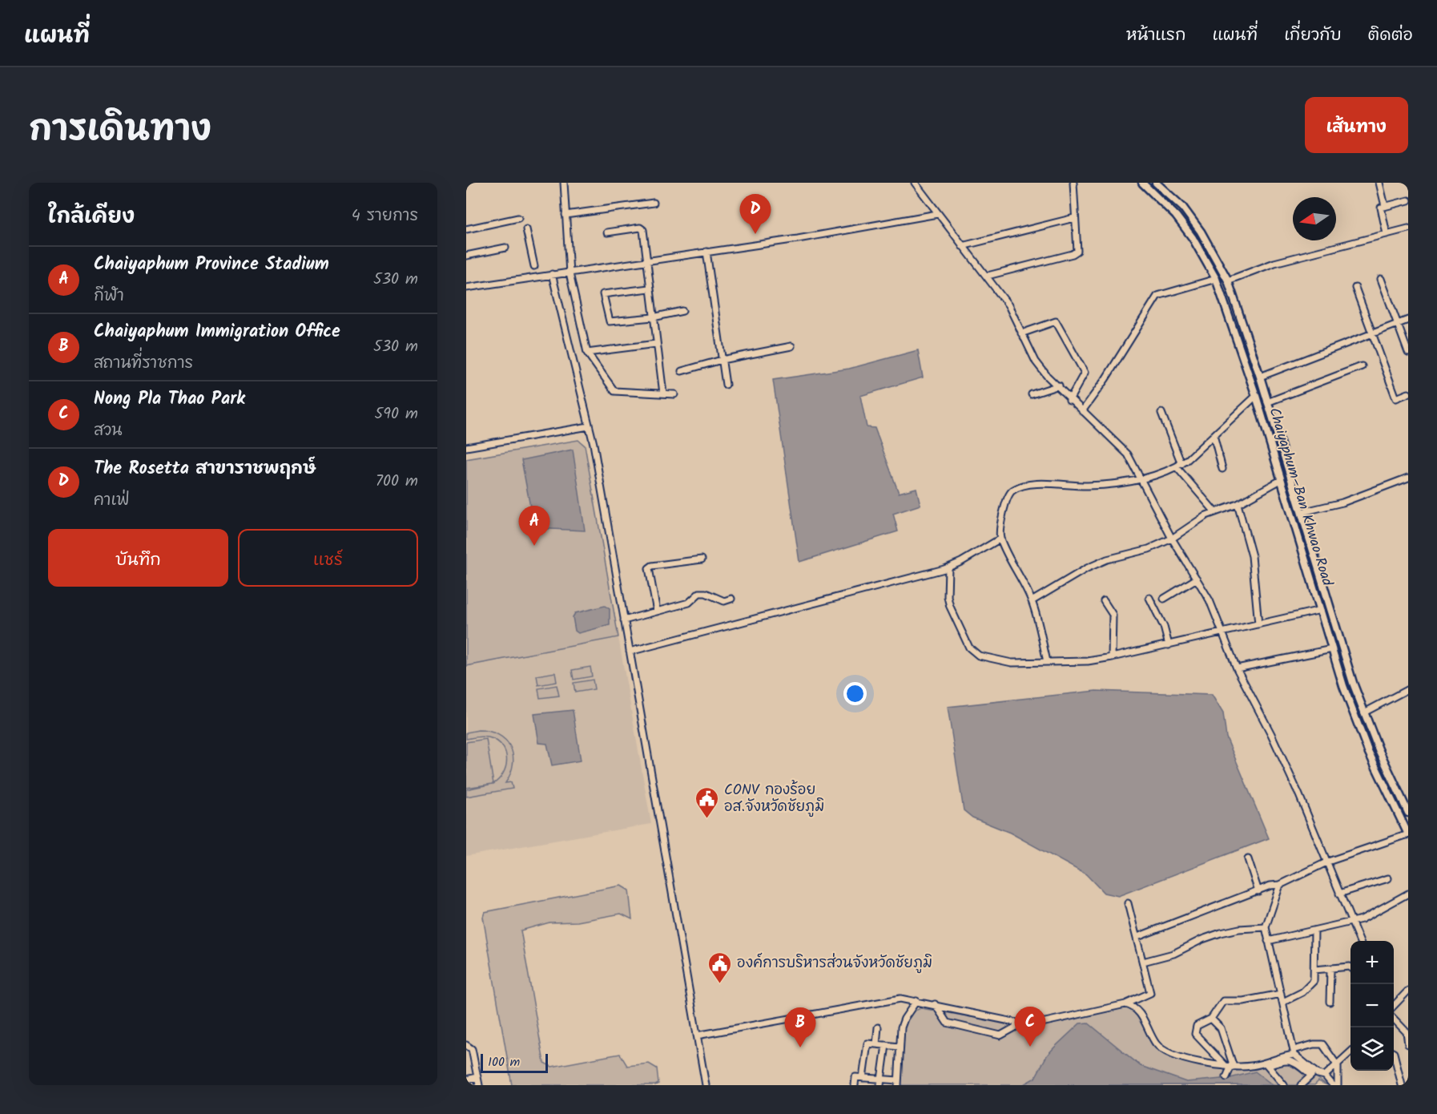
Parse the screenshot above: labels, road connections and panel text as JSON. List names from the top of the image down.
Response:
{
  "streets": {
    "main road": ["Chaiyaphum–Ban Khwao Road"]
  },
  "places": {
    "public building": ["CONV กองร้อย อส.จังหวัดชัยภูมิ", "องค์การบริหารส่วนจังหวัดชัยภูมิ"]
  },
  "scale_bar": "100 m",
  "north": "left",
  "page": {
    "header": "แผนที่",
    "nav": [
      "หน้าแรก",
      "แผนที่",
      "เกี่ยวกับ",
      "ติดต่อ"
    ],
    "title": "การเดินทาง",
    "buttons": [
      "เส้นทาง",
      ["บันทึก", "แชร์"]
    ],
    "heading": ["ใกล้เคียง", "4 รายการ"],
    "pins": [
      "D",
      "A",
      "C",
      "B"
    ],
    "list": [
      {
        "mark": "A",
        "name": "Chaiyaphum Province Stadium",
        "note": "กีฬา",
        "value": "530 m"
      },
      {
        "mark": "B",
        "name": "Chaiyaphum Immigration Office",
        "note": "สถานที่ราชการ",
        "value": "530 m"
      },
      {
        "mark": "C",
        "name": "Nong Pla Thao Park",
        "note": "สวน",
        "value": "590 m"
      },
      {
        "mark": "D",
        "name": "The Rosetta สาขาราชพฤกษ์",
        "note": "คาเฟ่",
        "value": "700 m"
      }
    ],
    "map_buttons": ["+", "−"],
    "scale": "100 m"
  }
}
